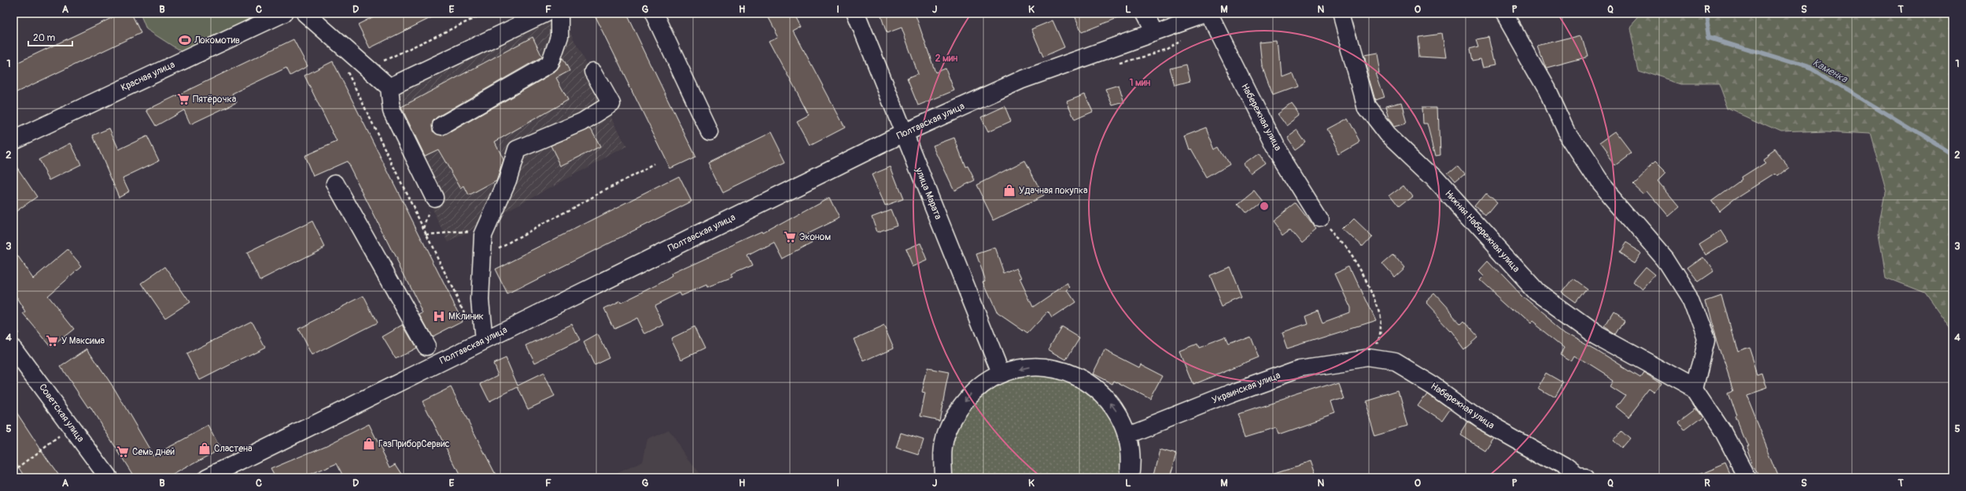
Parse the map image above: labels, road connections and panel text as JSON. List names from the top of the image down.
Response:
{
  "streets": {
    "street": [
      "Красная улица",
      "Набережная улица",
      "Полтавская улица",
      "улица Марата",
      "Нижняя Набережная улица",
      "Украинская улица",
      "Советская улица"
    ]
  },
  "crossings": [
    ["Набережная улица", "Полтавская улица"],
    ["Набережная улица", "Украинская улица"],
    ["Полтавская улица", "улица Марата"]
  ],
  "water": ["Каменка"],
  "places": {
    "sports": ["Локомотив"],
    "supermarket": [
      "Пятёрочка",
      "Эконом",
      "У Максима",
      "Семь дней"
    ],
    "shop": ["Удачная покупка", "ГазПриборСервис", "Сластена"],
    "hospital": ["МКлиник"]
  },
  "scale_bar": "20 m",
  "grid": {
    "columns": [
      "A",
      "B",
      "C",
      "D",
      "E",
      "F",
      "G",
      "H",
      "I",
      "J",
      "K",
      "L",
      "M",
      "N",
      "O",
      "P",
      "Q",
      "R",
      "S",
      "T"
    ],
    "rows": [
      "1",
      "2",
      "3",
      "4",
      "5"
    ]
  },
  "rings": ["2 мин", "1 мин"]
}
